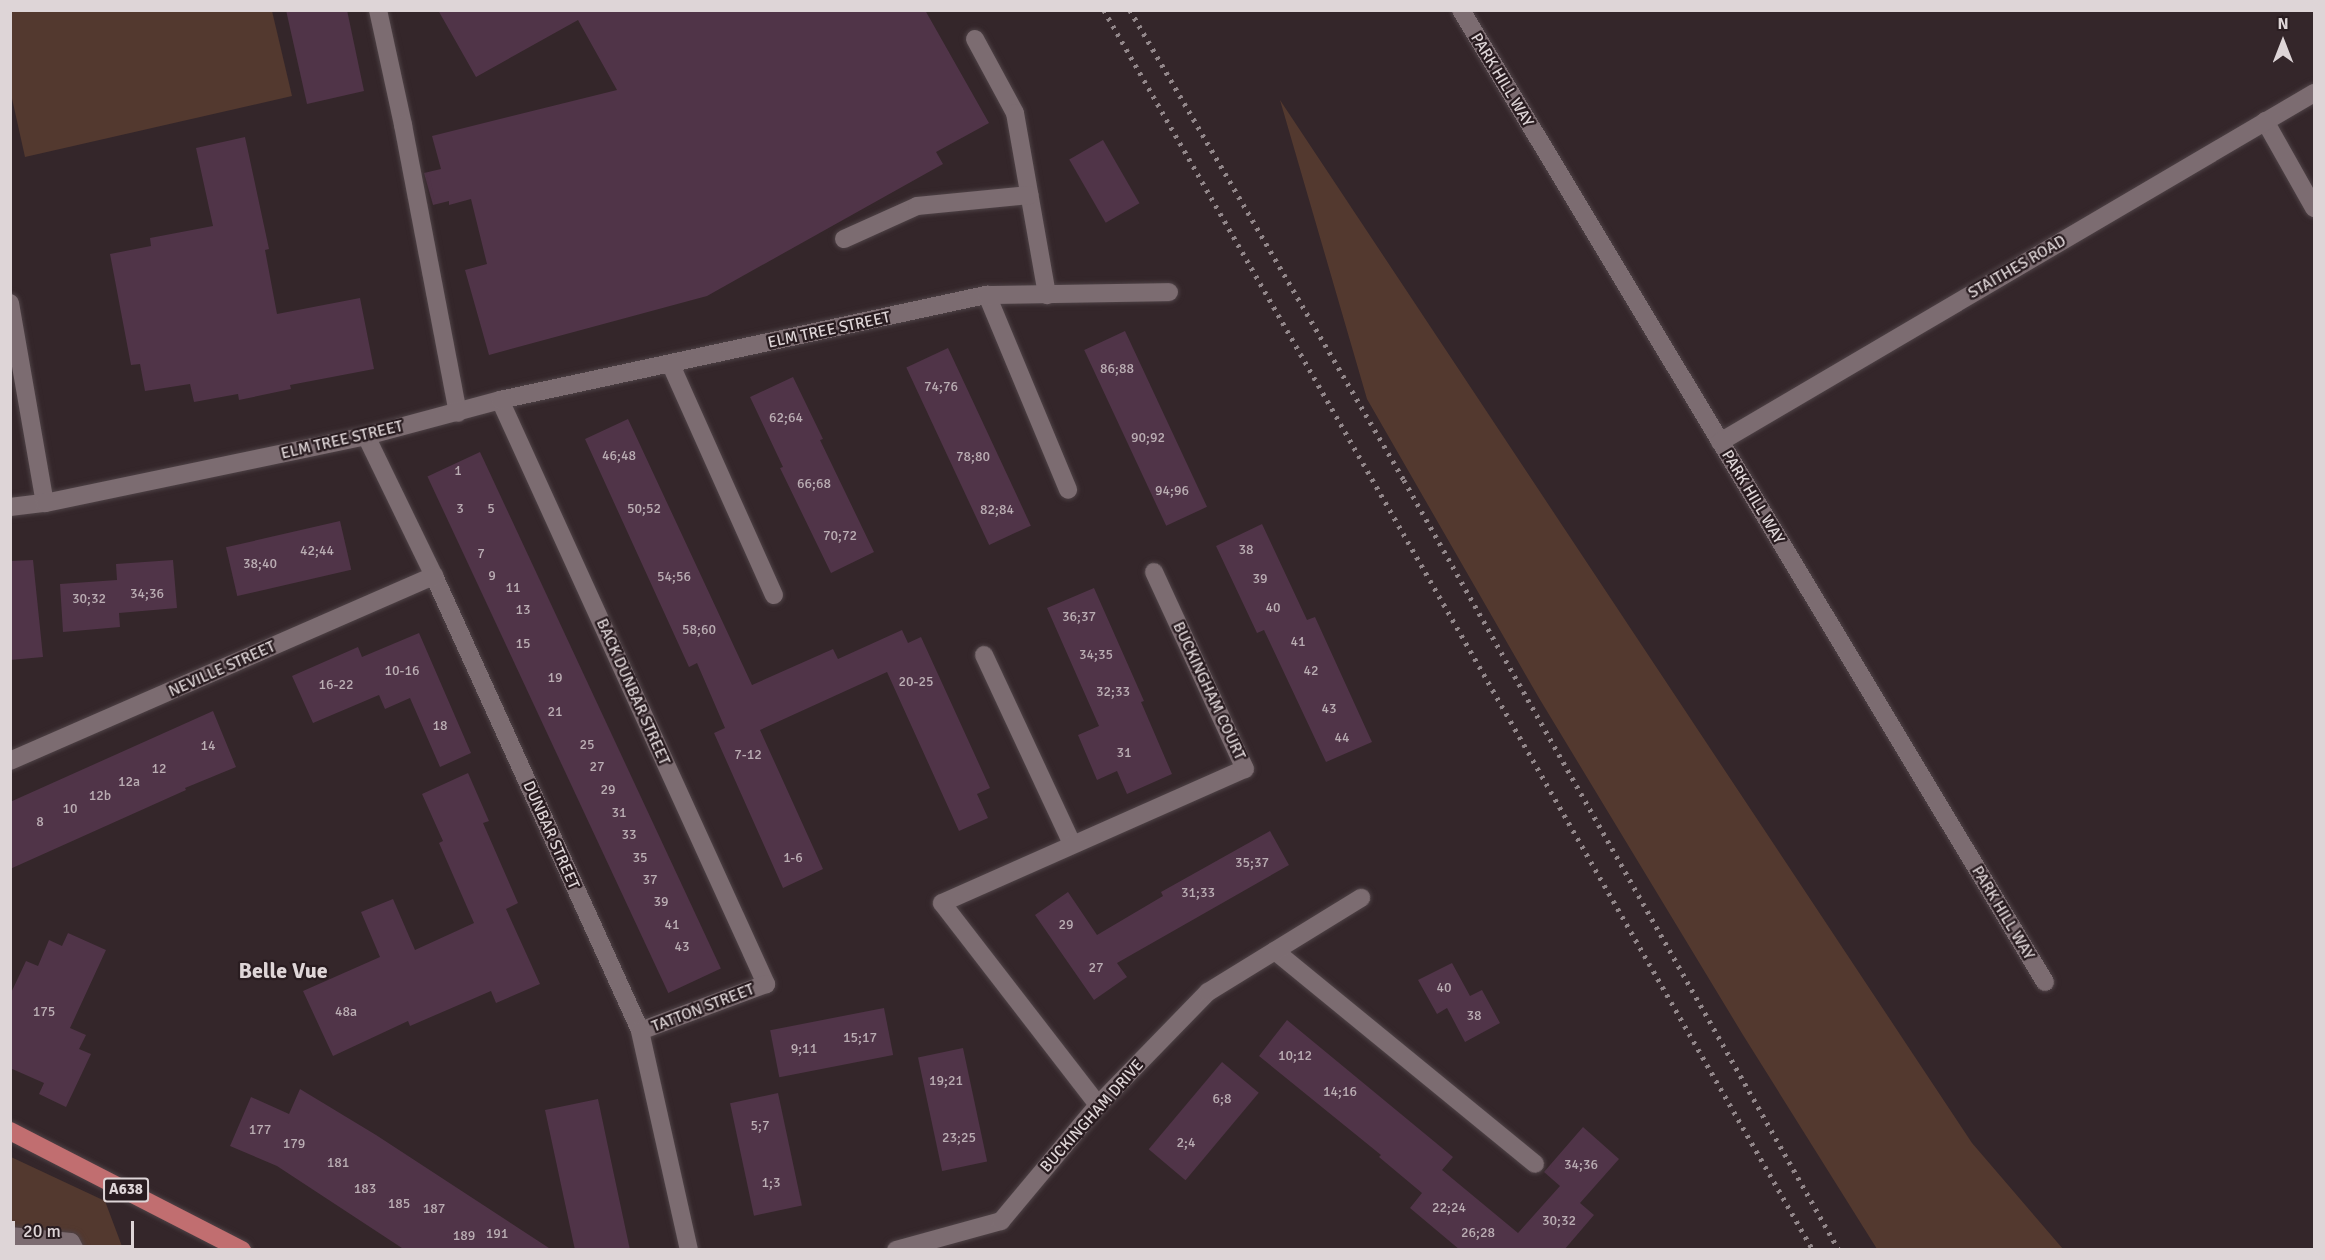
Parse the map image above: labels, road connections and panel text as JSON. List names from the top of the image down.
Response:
{
  "streets": {
    "highway": ["A638"],
    "street": [
      "PARK HILL WAY",
      "STAITHES ROAD",
      "ELM TREE STREET",
      "NEVILLE STREET",
      "BUCKINGHAM COURT",
      "BACK DUNBAR STREET",
      "DUNBAR STREET",
      "TATTON STREET",
      "BUCKINGHAM DRIVE"
    ]
  },
  "crossings": [
    ["PARK HILL WAY", "STAITHES ROAD"],
    ["ELM TREE STREET", "BACK DUNBAR STREET"],
    ["ELM TREE STREET", "DUNBAR STREET"],
    ["NEVILLE STREET", "DUNBAR STREET"],
    ["BUCKINGHAM COURT", "BUCKINGHAM DRIVE"],
    ["BACK DUNBAR STREET", "TATTON STREET"],
    ["DUNBAR STREET", "TATTON STREET"]
  ],
  "districts": ["Belle Vue"],
  "house_numbers": [
    "86;88",
    "74;76",
    "62;64",
    "90;92",
    "46;48",
    "78;80",
    "1",
    "66;68",
    "94;96",
    "3",
    "5",
    "50;52",
    "82;84",
    "70;72",
    "38",
    "42;44",
    "7",
    "38;40",
    "9",
    "54;56",
    "39",
    "11",
    "34;36",
    "30;32",
    "40",
    "13",
    "36;37",
    "58;60",
    "41",
    "15",
    "34;35",
    "10-16",
    "42",
    "19",
    "20-25",
    "16-22",
    "32;33",
    "43",
    "21",
    "18",
    "44",
    "25",
    "14",
    "31",
    "7-12",
    "27",
    "12",
    "12a",
    "29",
    "12b",
    "10",
    "31",
    "8",
    "33",
    "35",
    "1-6",
    "35;37",
    "37",
    "31;33",
    "39",
    "41",
    "29",
    "43",
    "27",
    "40",
    "175",
    "48a",
    "38",
    "15;17",
    "9;11",
    "10;12",
    "19;21",
    "14;16",
    "6;8",
    "5;7",
    "177",
    "23;25",
    "2;4",
    "179",
    "181",
    "34;36",
    "1;3",
    "183",
    "185",
    "22;24",
    "187",
    "30;32",
    "26;28",
    "191",
    "189"
  ],
  "scale_bar": "20 m",
  "north": "top"
}
